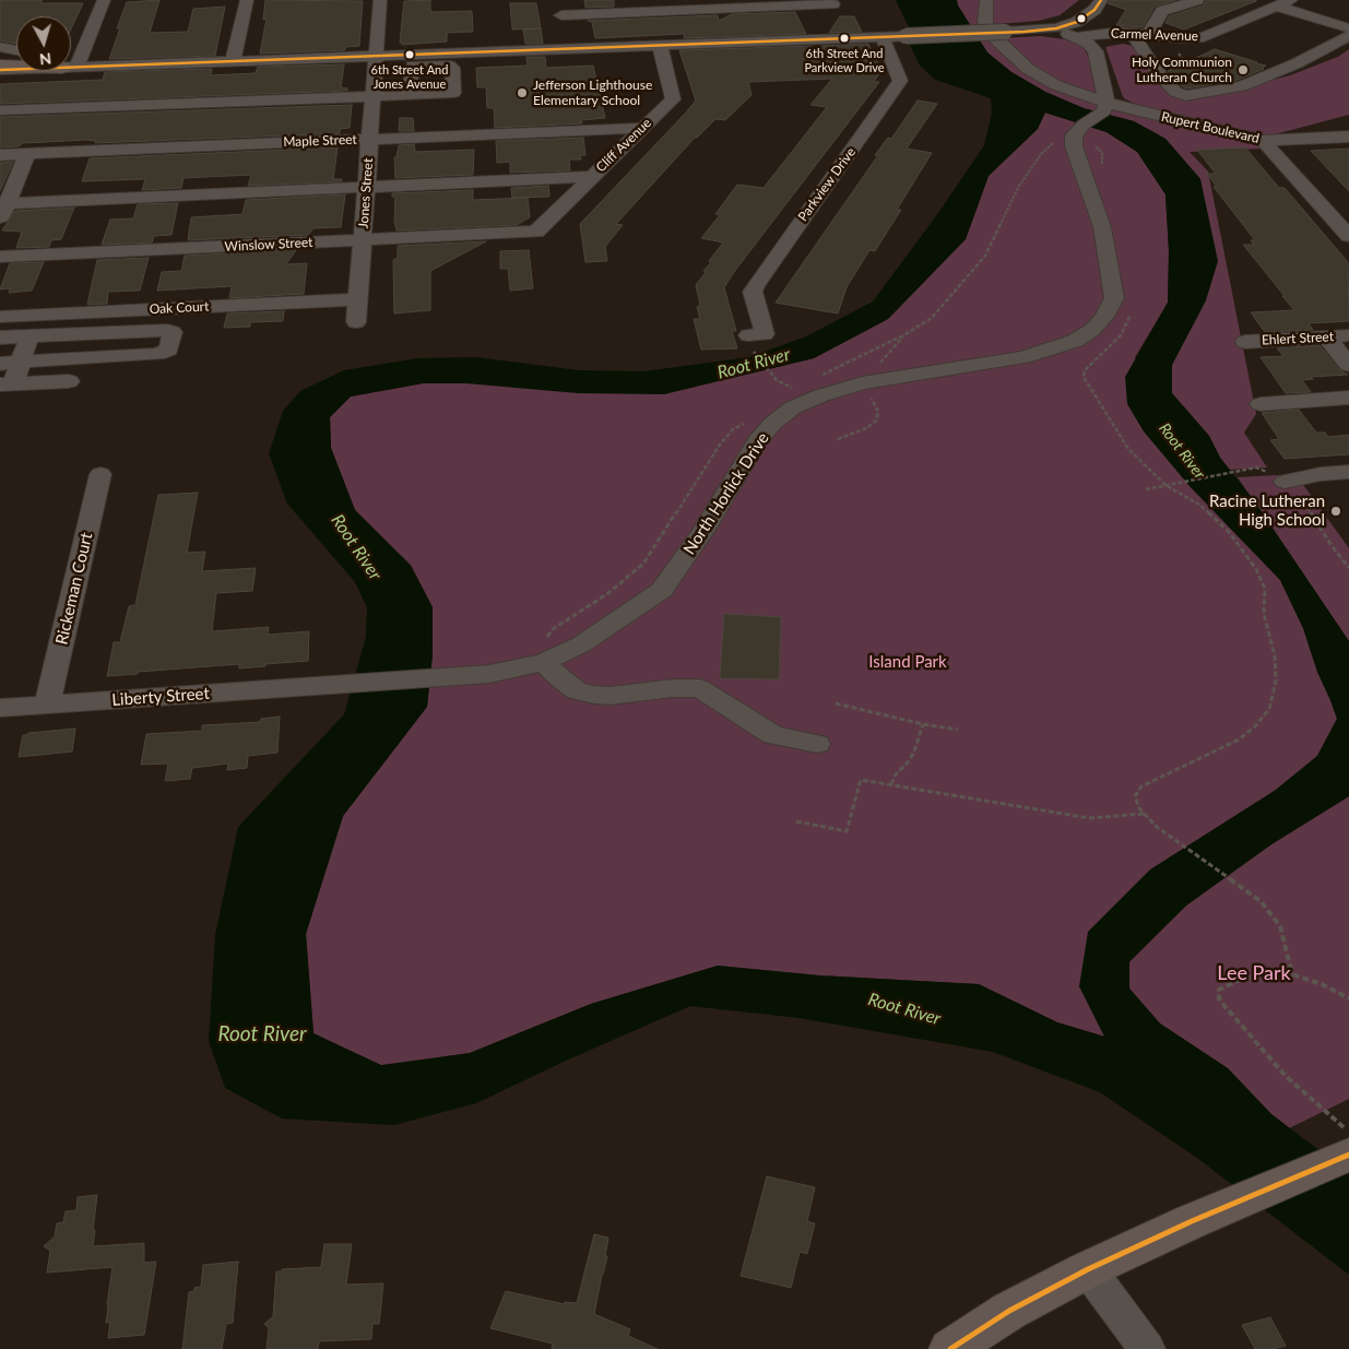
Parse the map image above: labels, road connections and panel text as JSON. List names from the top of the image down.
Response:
{
  "streets": {
    "street": [
      "Carmel Avenue",
      "Rupert Boulevard",
      "Maple Street",
      "Cliff Avenue",
      "Parkview Drive",
      "Jones Street",
      "Winslow Street",
      "Oak Court",
      "Ehlert Street",
      "North Horlick Drive",
      "Rickeman Court",
      "Liberty Street"
    ]
  },
  "crossings": [
    ["Rupert Boulevard", "North Horlick Drive"],
    ["Maple Street", "Cliff Avenue"],
    ["Maple Street", "Jones Street"],
    ["Cliff Avenue", "Winslow Street"],
    ["Jones Street", "Winslow Street"],
    ["Jones Street", "Oak Court"],
    ["North Horlick Drive", "Liberty Street"],
    ["Rickeman Court", "Liberty Street"]
  ],
  "water": ["Root River"],
  "parks": ["Island Park", "Lee Park"],
  "places": [
    "6th Street And Parkview Drive",
    "6th Street And Jones Avenue",
    "Holy Communion Lutheran Church",
    "Jefferson Lighthouse Elementary School",
    "Racine Lutheran High School"
  ],
  "north": "bottom"
}
